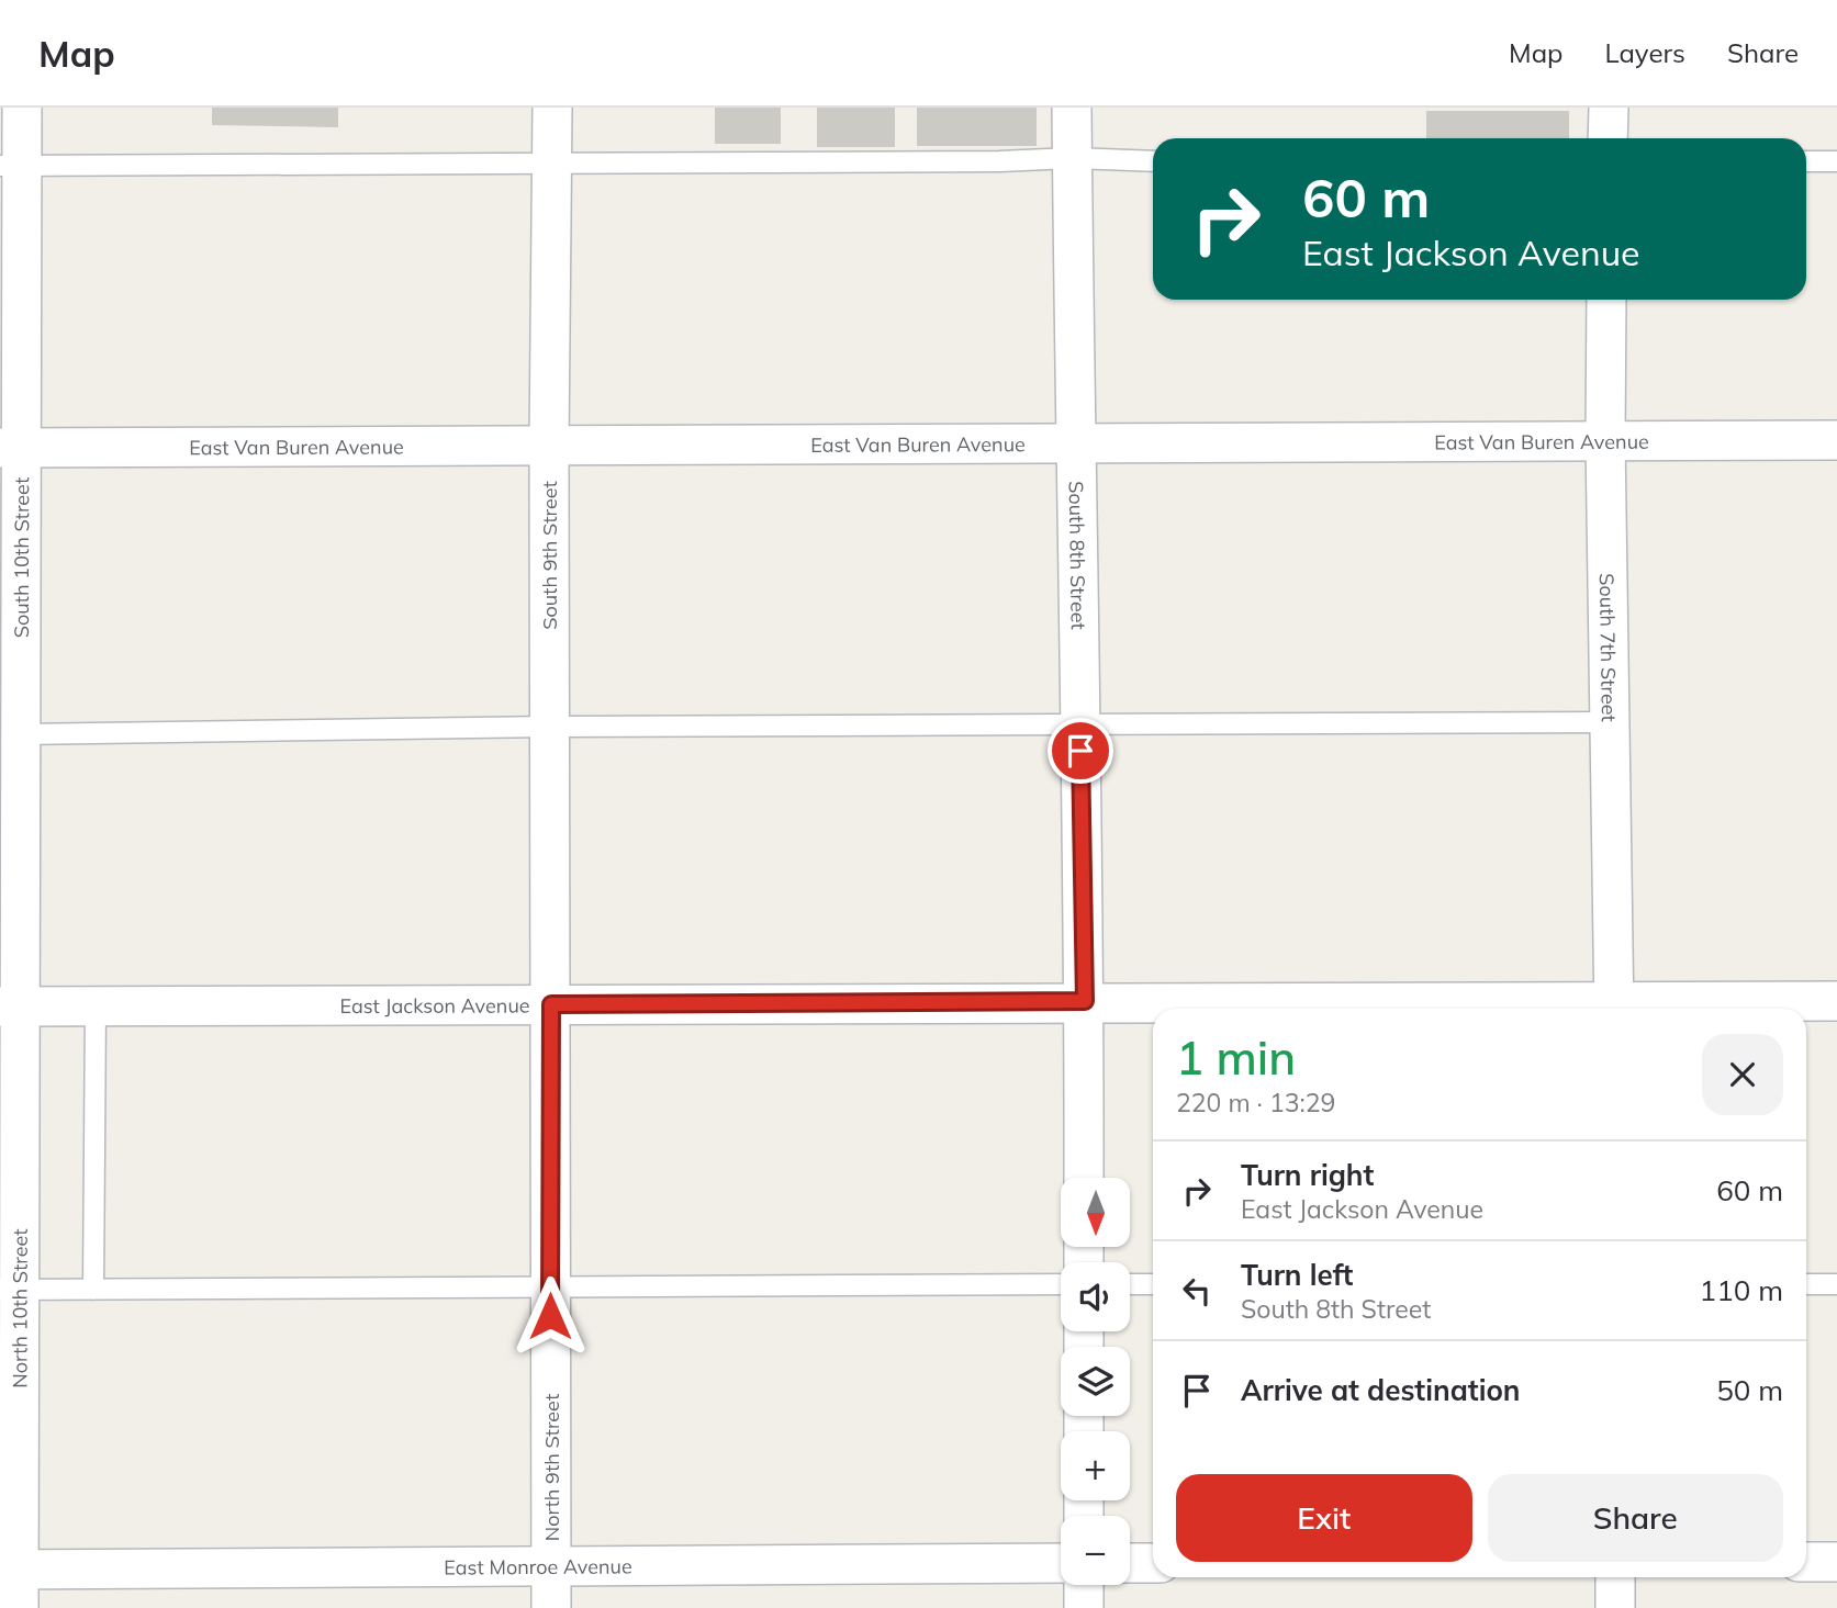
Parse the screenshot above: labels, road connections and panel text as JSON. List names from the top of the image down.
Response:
{
  "streets": {
    "street": [
      "East Van Buren Avenue",
      "South 8th Street",
      "South 9th Street",
      "South 10th Street",
      "South 7th Street",
      "East Jackson Avenue",
      "North 10th Street",
      "North 9th Street",
      "East Monroe Avenue"
    ]
  },
  "crossings": [
    ["East Van Buren Avenue", "South 8th Street"],
    ["East Van Buren Avenue", "South 9th Street"],
    ["East Van Buren Avenue", "South 10th Street"],
    ["East Van Buren Avenue", "South 7th Street"],
    ["South 8th Street", "East Jackson Avenue"],
    ["South 9th Street", "East Jackson Avenue"],
    ["South 9th Street", "North 9th Street"],
    ["South 10th Street", "East Jackson Avenue"],
    ["South 10th Street", "North 10th Street"],
    ["South 7th Street", "East Jackson Avenue"],
    ["East Jackson Avenue", "North 10th Street"],
    ["East Jackson Avenue", "North 9th Street"],
    ["North 10th Street", "East Monroe Avenue"],
    ["North 9th Street", "East Monroe Avenue"]
  ],
  "north": "bottom",
  "page": {
    "header": "Map",
    "nav": ["Map", "Layers", "Share"],
    "turn": ["60 m", "East Jackson Avenue"],
    "heading": ["1 min", "220 m · 13:29"],
    "list": [
      {
        "name": "Turn right",
        "note": "East Jackson Avenue",
        "value": "60 m"
      },
      {
        "name": "Turn left",
        "note": "South 8th Street",
        "value": "110 m"
      },
      {
        "name": "Arrive at destination",
        "value": "50 m"
      }
    ],
    "map_buttons": ["+", "−"],
    "buttons": ["Exit", "Share"]
  }
}
